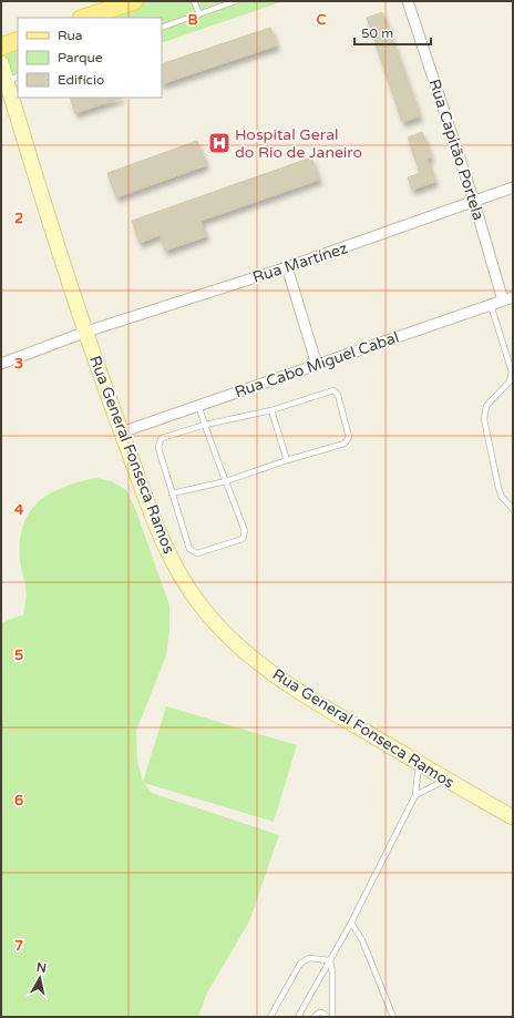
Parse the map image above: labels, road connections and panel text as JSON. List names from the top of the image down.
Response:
{
  "streets": {
    "street": [
      "Rua Capitão Portela",
      "Rua Martínez",
      "Rua Cabo Miguel Cabal",
      "Rua General Fonseca Ramos"
    ]
  },
  "crossings": [
    ["Rua Capitão Portela", "Rua Martínez"],
    ["Rua Capitão Portela", "Rua Cabo Miguel Cabal"],
    ["Rua Martínez", "Rua General Fonseca Ramos"],
    ["Rua Cabo Miguel Cabal", "Rua General Fonseca Ramos"]
  ],
  "places": {
    "hospital": ["Hospital Geral do Rio de Janeiro"]
  },
  "legend": ["Rua", "Parque", "Edifício"],
  "scale_bar": "50 m",
  "north": "top",
  "grid": {
    "columns": ["B", "C"],
    "rows": [
      "2",
      "3",
      "4",
      "5",
      "6",
      "7"
    ]
  }
}
